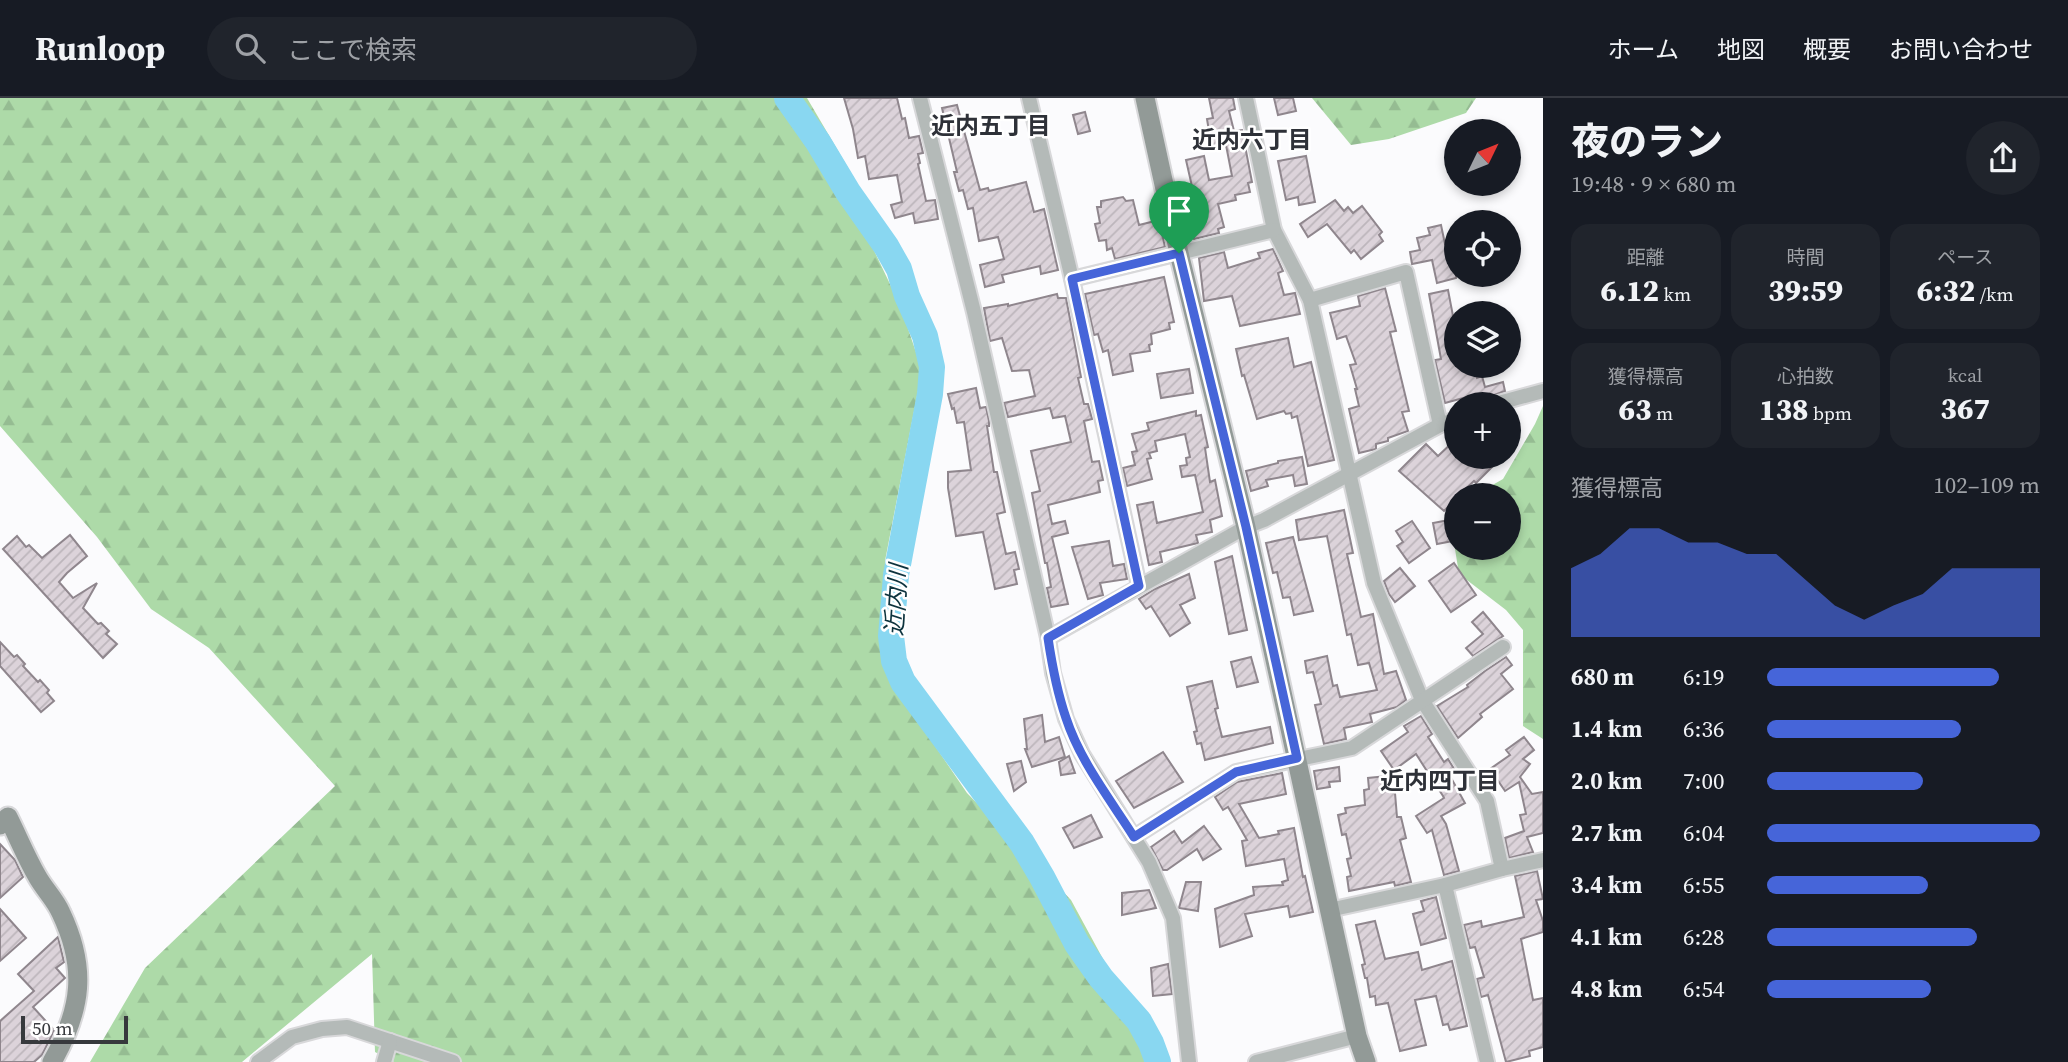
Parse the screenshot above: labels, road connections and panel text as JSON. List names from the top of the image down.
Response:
{
  "districts": ["近内五丁目", "近内六丁目", "近内四丁目"],
  "water": ["近内川"],
  "scale_bar": "50 m",
  "north": "top right",
  "page": {
    "header": "Runloop",
    "search": "ここで検索",
    "nav": [
      "ホーム",
      "地図",
      "概要",
      "お問い合わせ"
    ],
    "heading": ["夜のラン", "19:48 · 9 × 680 m"],
    "map_buttons": ["+", "−"],
    "stats": [
      ["距離", "6.12 km"],
      ["時間", "39:59"],
      ["ペース", "6:32 /km"],
      ["獲得標高", "63 m"],
      ["心拍数", "138 bpm"],
      ["kcal", "367"]
    ],
    "chart": ["獲得標高", "102–109 m"],
    "list": [
      {
        "name": "680 m",
        "note": "6:19"
      },
      {
        "name": "1.4 km",
        "note": "6:36"
      },
      {
        "name": "2.0 km",
        "note": "7:00"
      },
      {
        "name": "2.7 km",
        "note": "6:04"
      },
      {
        "name": "3.4 km",
        "note": "6:55"
      },
      {
        "name": "4.1 km",
        "note": "6:28"
      },
      {
        "name": "4.8 km",
        "note": "6:54"
      }
    ],
    "scale": "50 m"
  }
}
